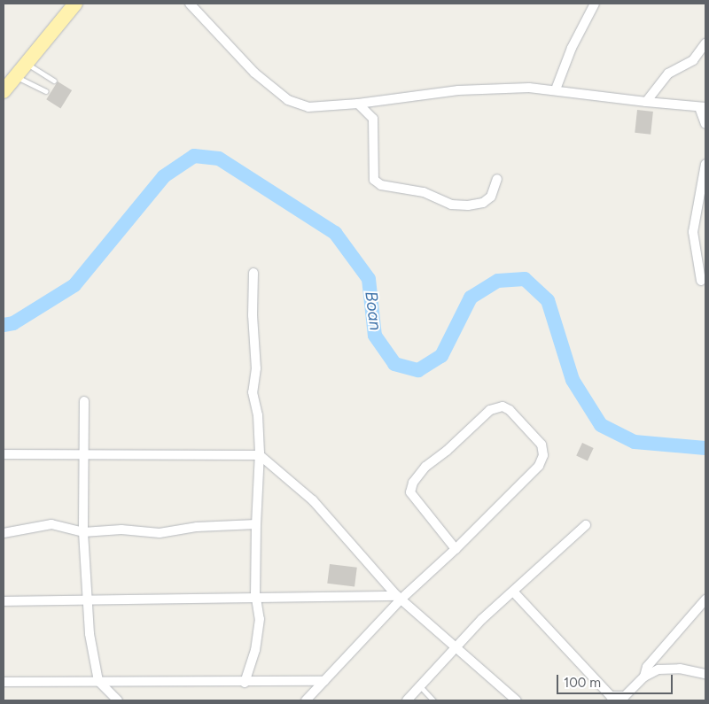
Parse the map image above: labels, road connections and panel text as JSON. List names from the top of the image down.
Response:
{
  "water": ["Boan"],
  "scale_bar": "100 m"
}
